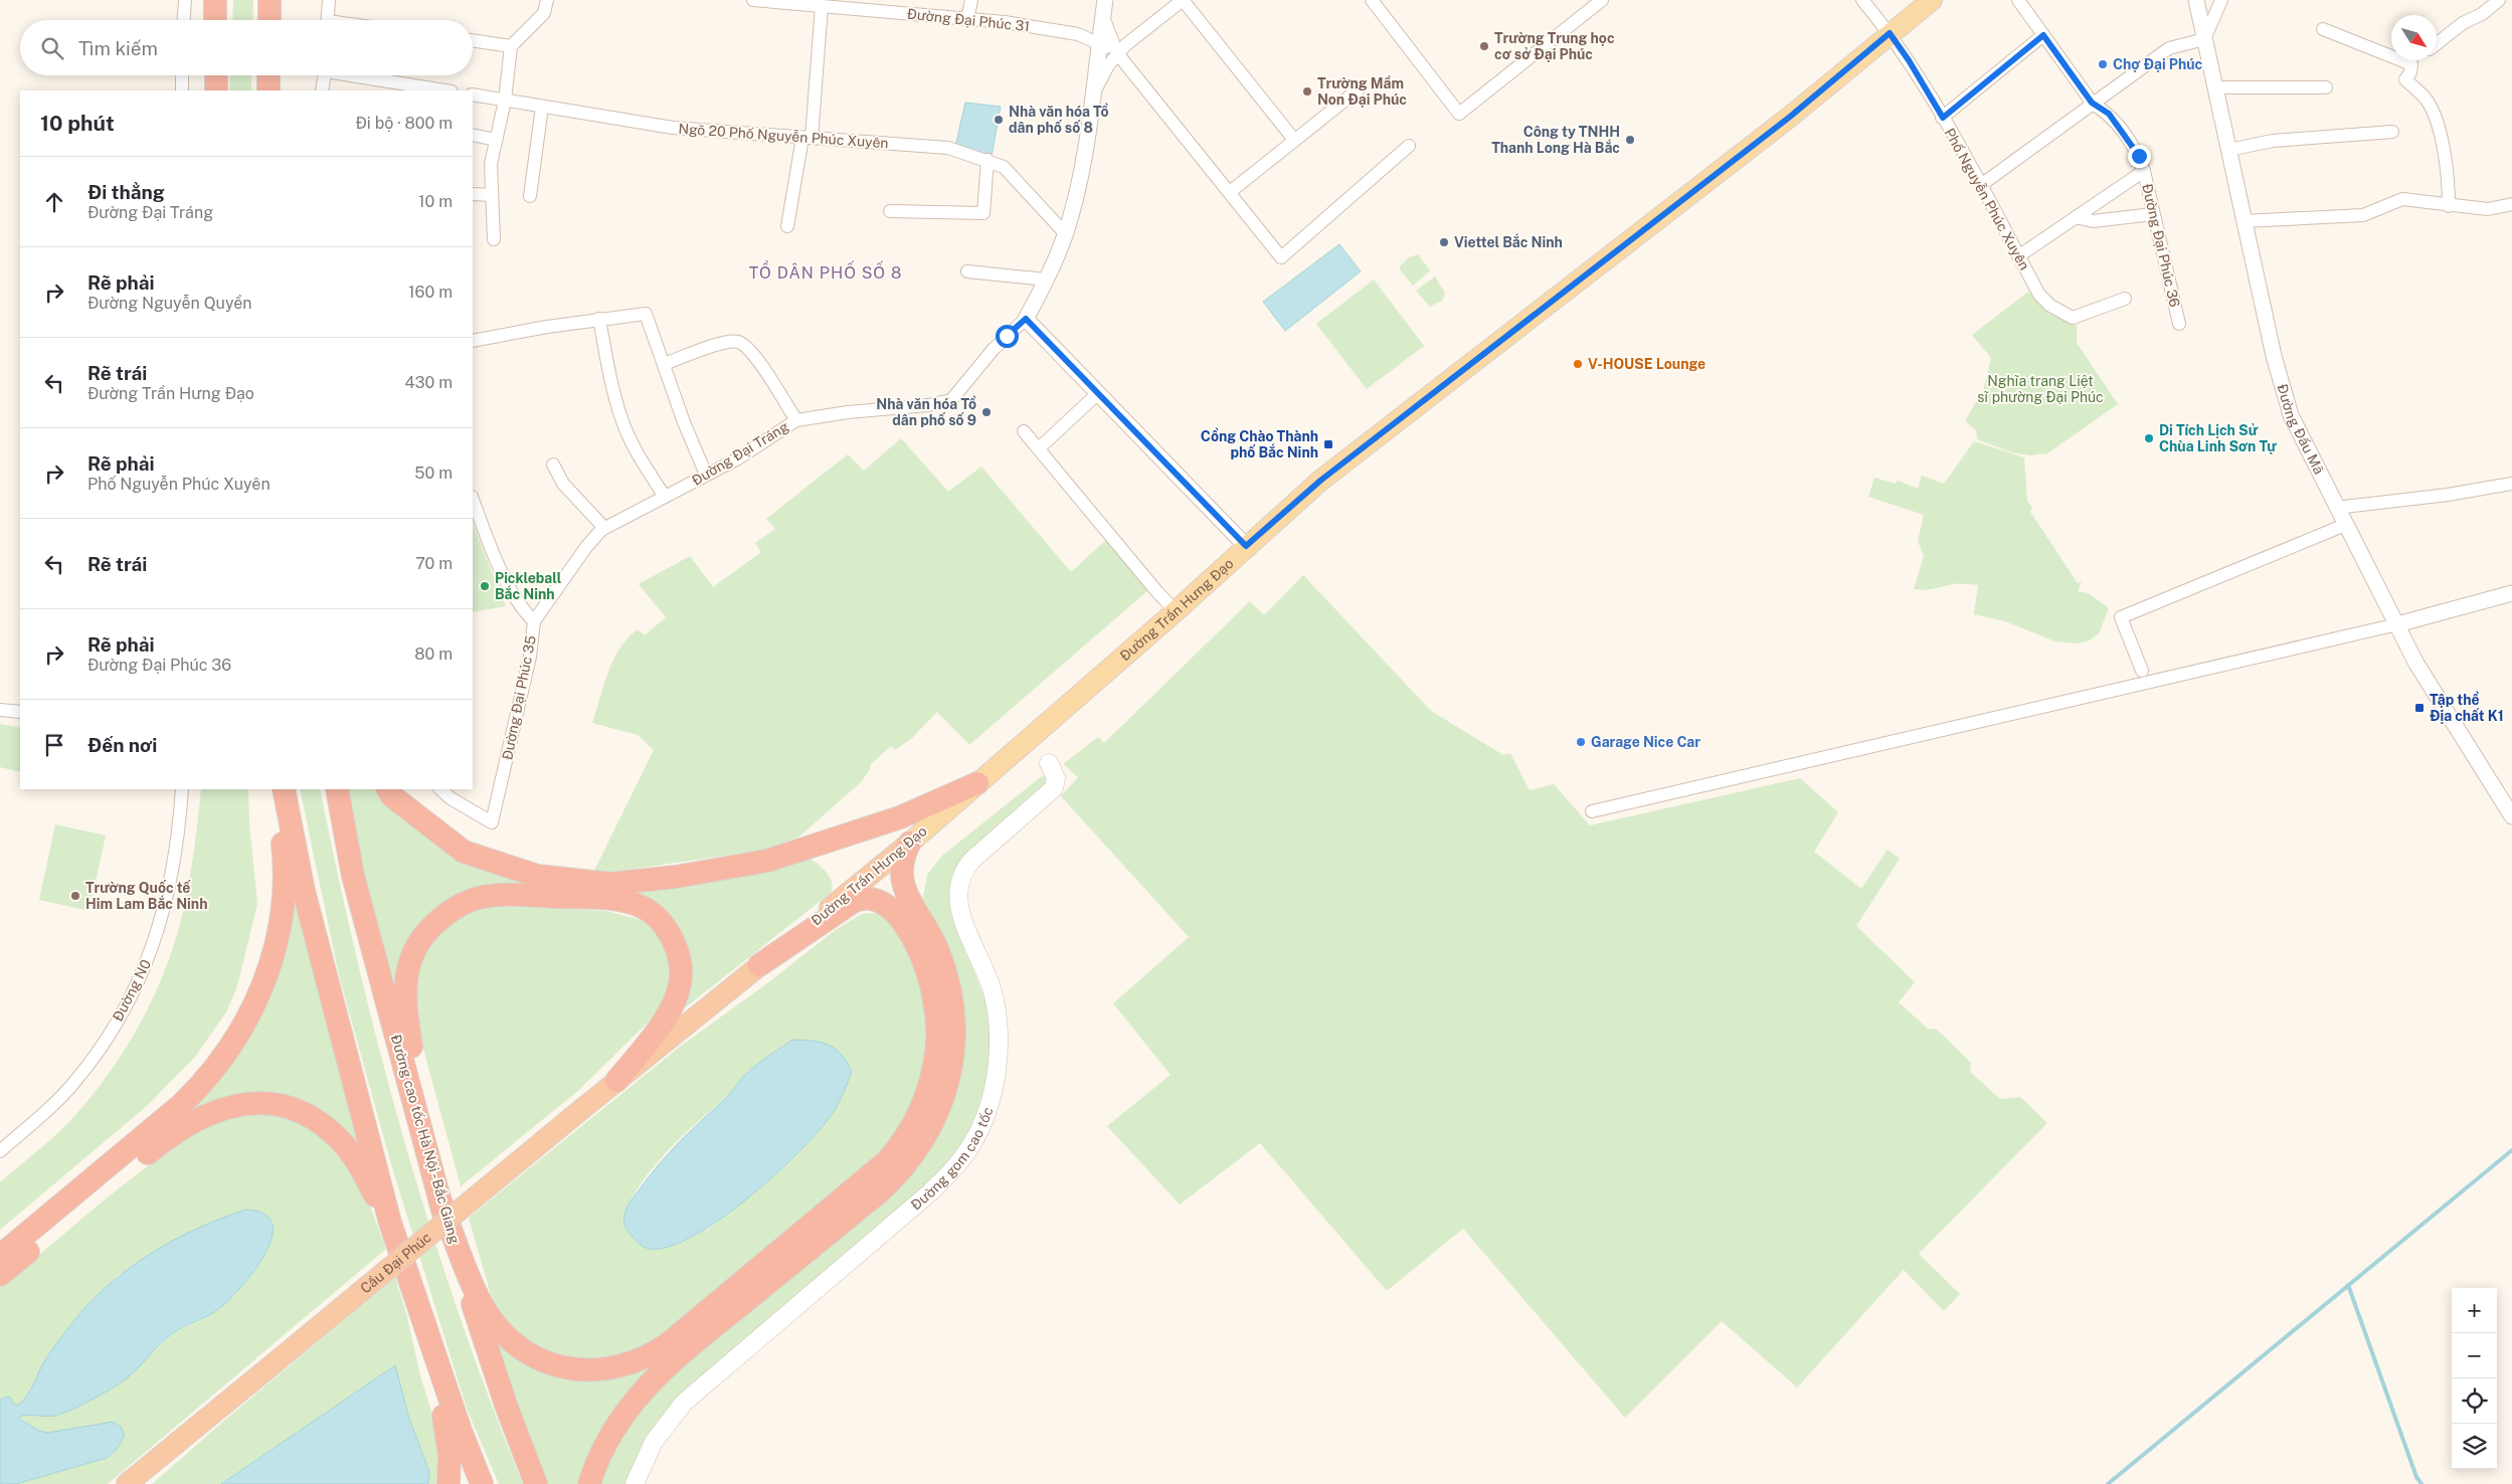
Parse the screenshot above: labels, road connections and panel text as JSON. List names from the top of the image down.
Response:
{
  "streets": {
    "highway": ["Đường Trần Hưng Đạo", "Đường cao tốc Hà Nội - Bắc Giang", "Cầu Đại Phúc"],
    "main road": ["Đường gom cao tốc"],
    "street": [
      "Đường Đại Phúc 31",
      "Ngõ 20 Phố Nguyễn Phúc Xuyên",
      "Phố Nguyễn Phúc Xuyên",
      "Đường Đại Phúc 36",
      "Đường Đấu Mã",
      "Đường Đại Tráng",
      "Đường Đại Phúc 35",
      "Đường N0"
    ]
  },
  "crossings": [
    ["Phố Nguyễn Phúc Xuyên", "Đường Trần Hưng Đạo"],
    ["Đường Đại Tráng", "Đường Đại Phúc 35"],
    ["Đường Trần Hưng Đạo", "Cầu Đại Phúc"]
  ],
  "districts": ["TỔ DÂN PHỐ SỐ 8"],
  "parks": ["Nghĩa trang Liệt sĩ phường Đại Phúc"],
  "places": {
    "other": [
      "Trường Trung học cơ sở Đại Phúc",
      "Chợ Đại Phúc",
      "Trường Mầm Non Đại Phúc",
      "Nhà văn hóa Tổ dân phố số 8",
      "Công ty TNHH Thanh Long Hà Bắc",
      "Viettel Bắc Ninh",
      "V-HOUSE Lounge",
      "Nhà văn hóa Tổ dân phố số 9",
      "Di Tích Lịch Sử Chùa Linh Sơn Tự",
      "Pickleball Bắc Ninh",
      "Garage Nice Car",
      "Trường Quốc tế Him Lam Bắc Ninh"
    ],
    "transit": ["Cổng Chào Thành phố Bắc Ninh", "Tập thể Địa chất K1"]
  },
  "north": "bottom right",
  "page": {
    "search": "Tìm kiếm",
    "heading": ["10 phút", "Đi bộ · 800 m"],
    "list": [
      ["Đi thẳng", "Đường Đại Tráng", "10 m"],
      ["Rẽ phải", "Đường Nguyễn Quyền", "160 m"],
      ["Rẽ trái", "Đường Trần Hưng Đạo", "430 m"],
      ["Rẽ phải", "Phố Nguyễn Phúc Xuyên", "50 m"],
      ["Rẽ trái", "70 m"],
      ["Rẽ phải", "Đường Đại Phúc 36", "80 m"],
      "Đến nơi"
    ],
    "map_buttons": ["+", "−"]
  }
}
